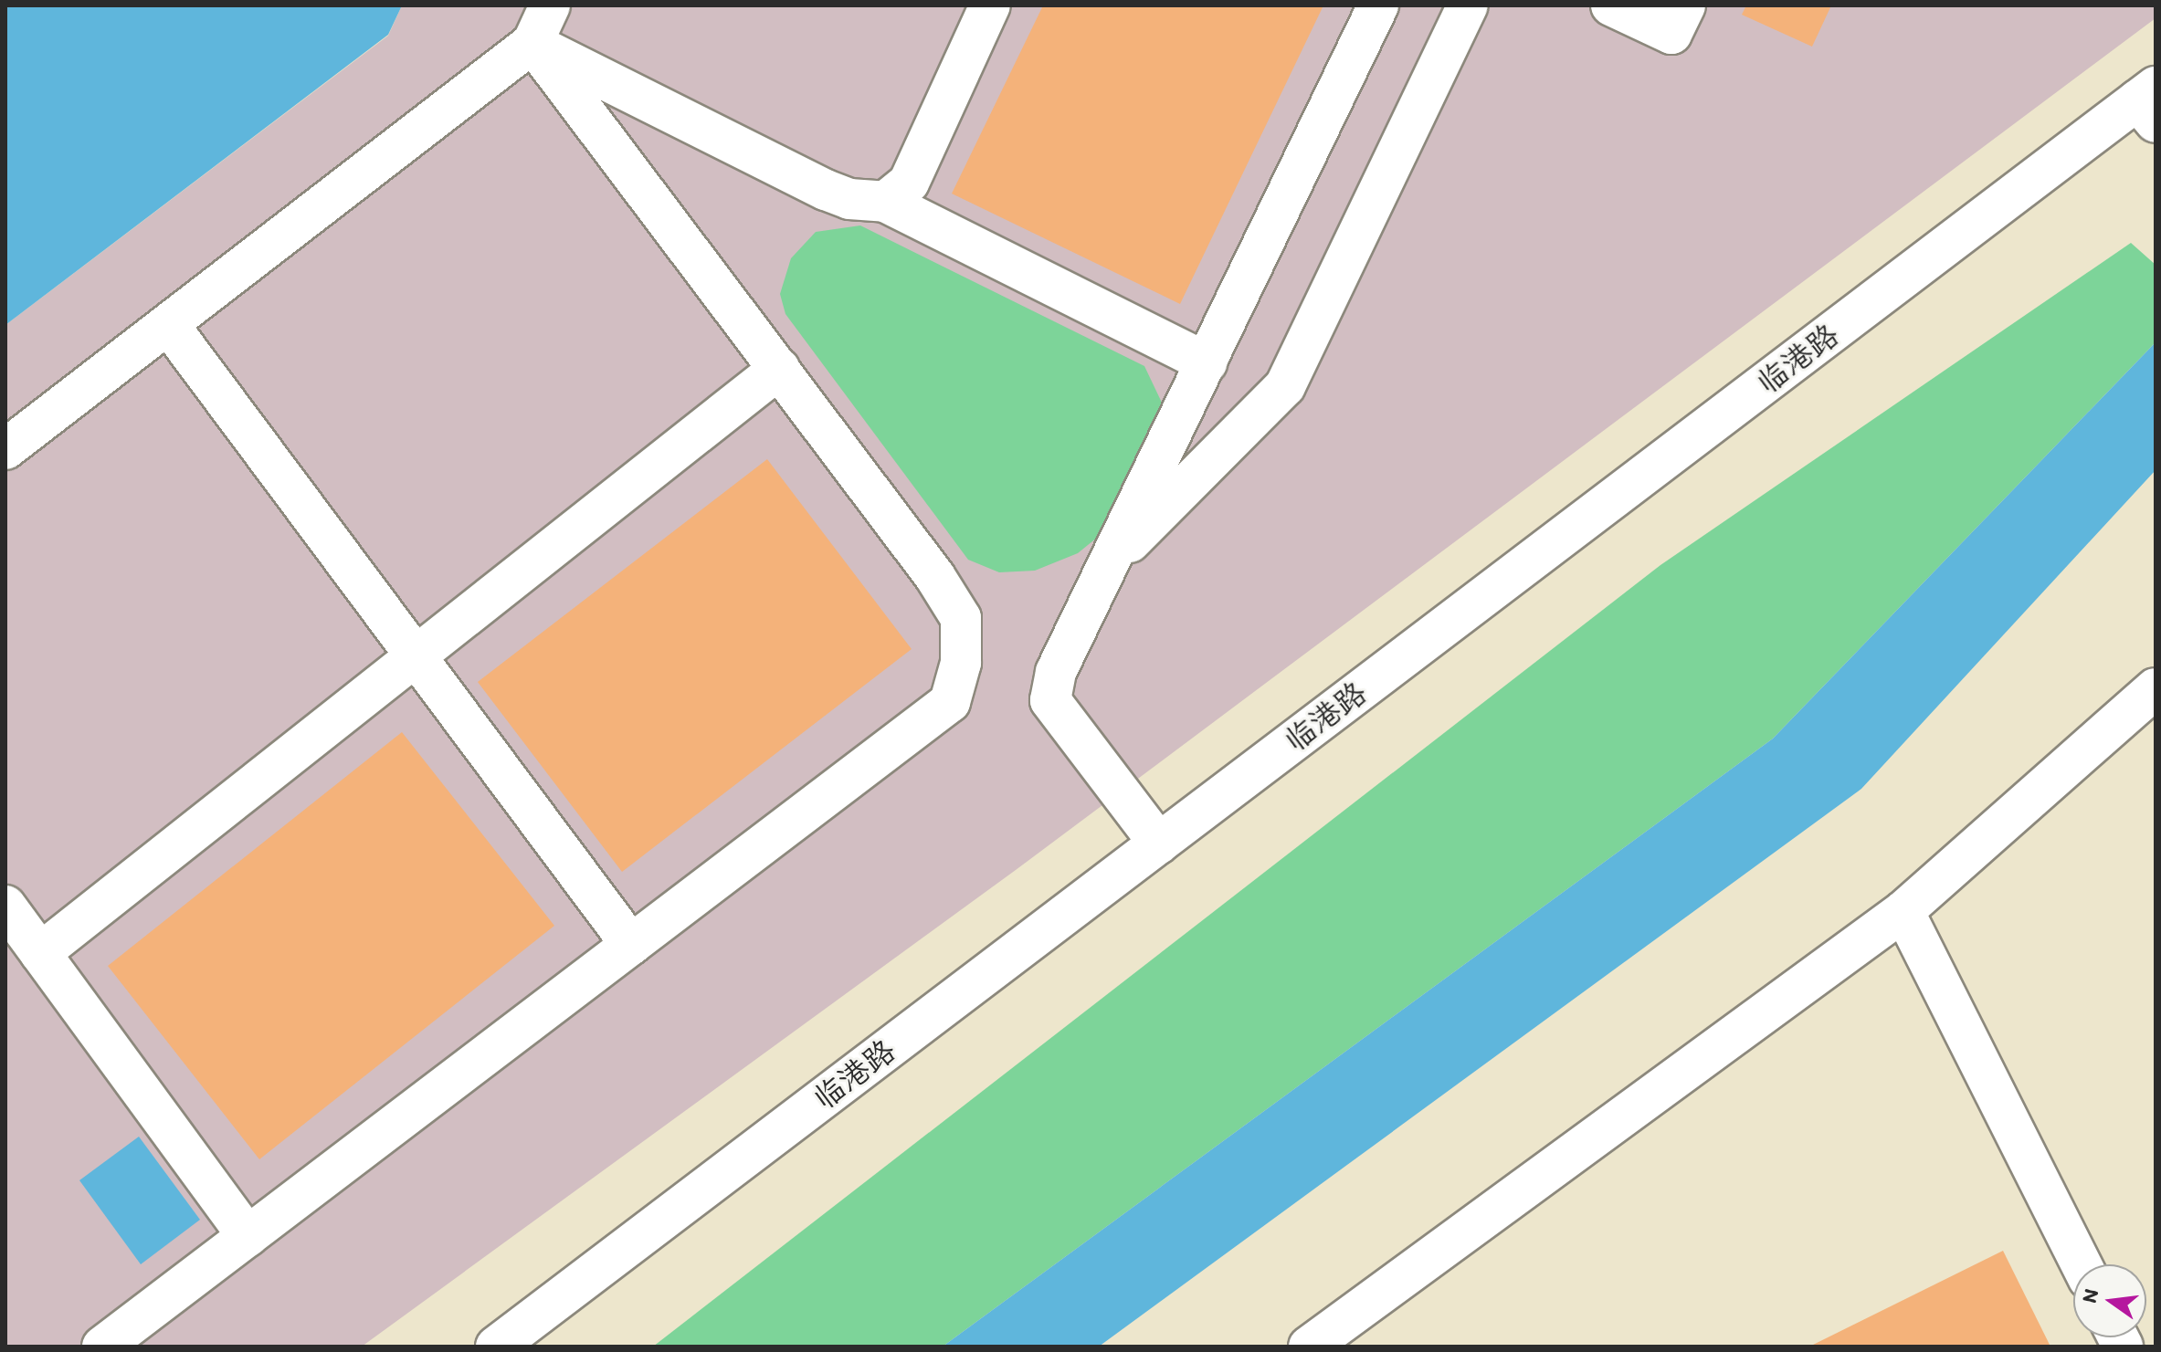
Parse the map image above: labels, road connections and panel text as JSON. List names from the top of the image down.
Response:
{
  "streets": {
    "main road": ["临港路"]
  },
  "north": "left"
}
